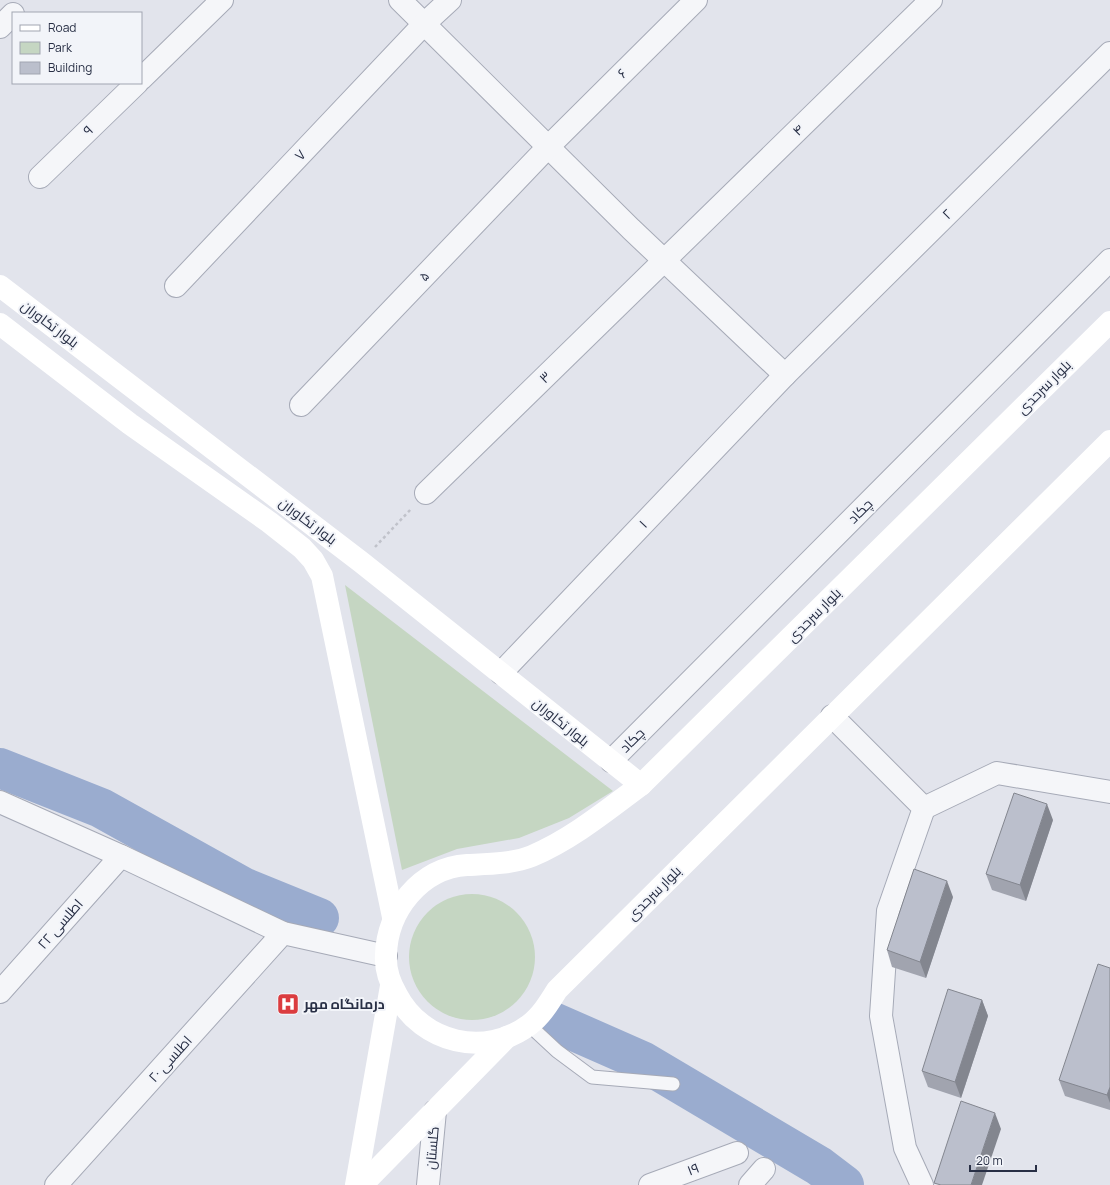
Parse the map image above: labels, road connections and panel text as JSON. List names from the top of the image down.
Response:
{
  "streets": {
    "main road": ["بلوار تکاوران", "بلوار سرحدی"],
    "street": [
      "۶",
      "۹",
      "۴",
      "۷",
      "۲",
      "۵",
      "۳",
      "چکاد",
      "۱",
      "اطلسی ۲۲",
      "اطلسی ۲۰",
      "گلستان",
      "۱۹"
    ]
  },
  "crossings": [
    ["۶", "۵"],
    ["۴", "۳"],
    ["۲", "۱"],
    ["بلوار تکاوران", "بلوار سرحدی"],
    ["بلوار تکاوران", "چکاد"],
    ["بلوار تکاوران", "۱"]
  ],
  "places": {
    "hospital": ["درمانگاه مهر"]
  },
  "legend": ["Road", "Park", "Building"],
  "scale_bar": "20 m"
}
